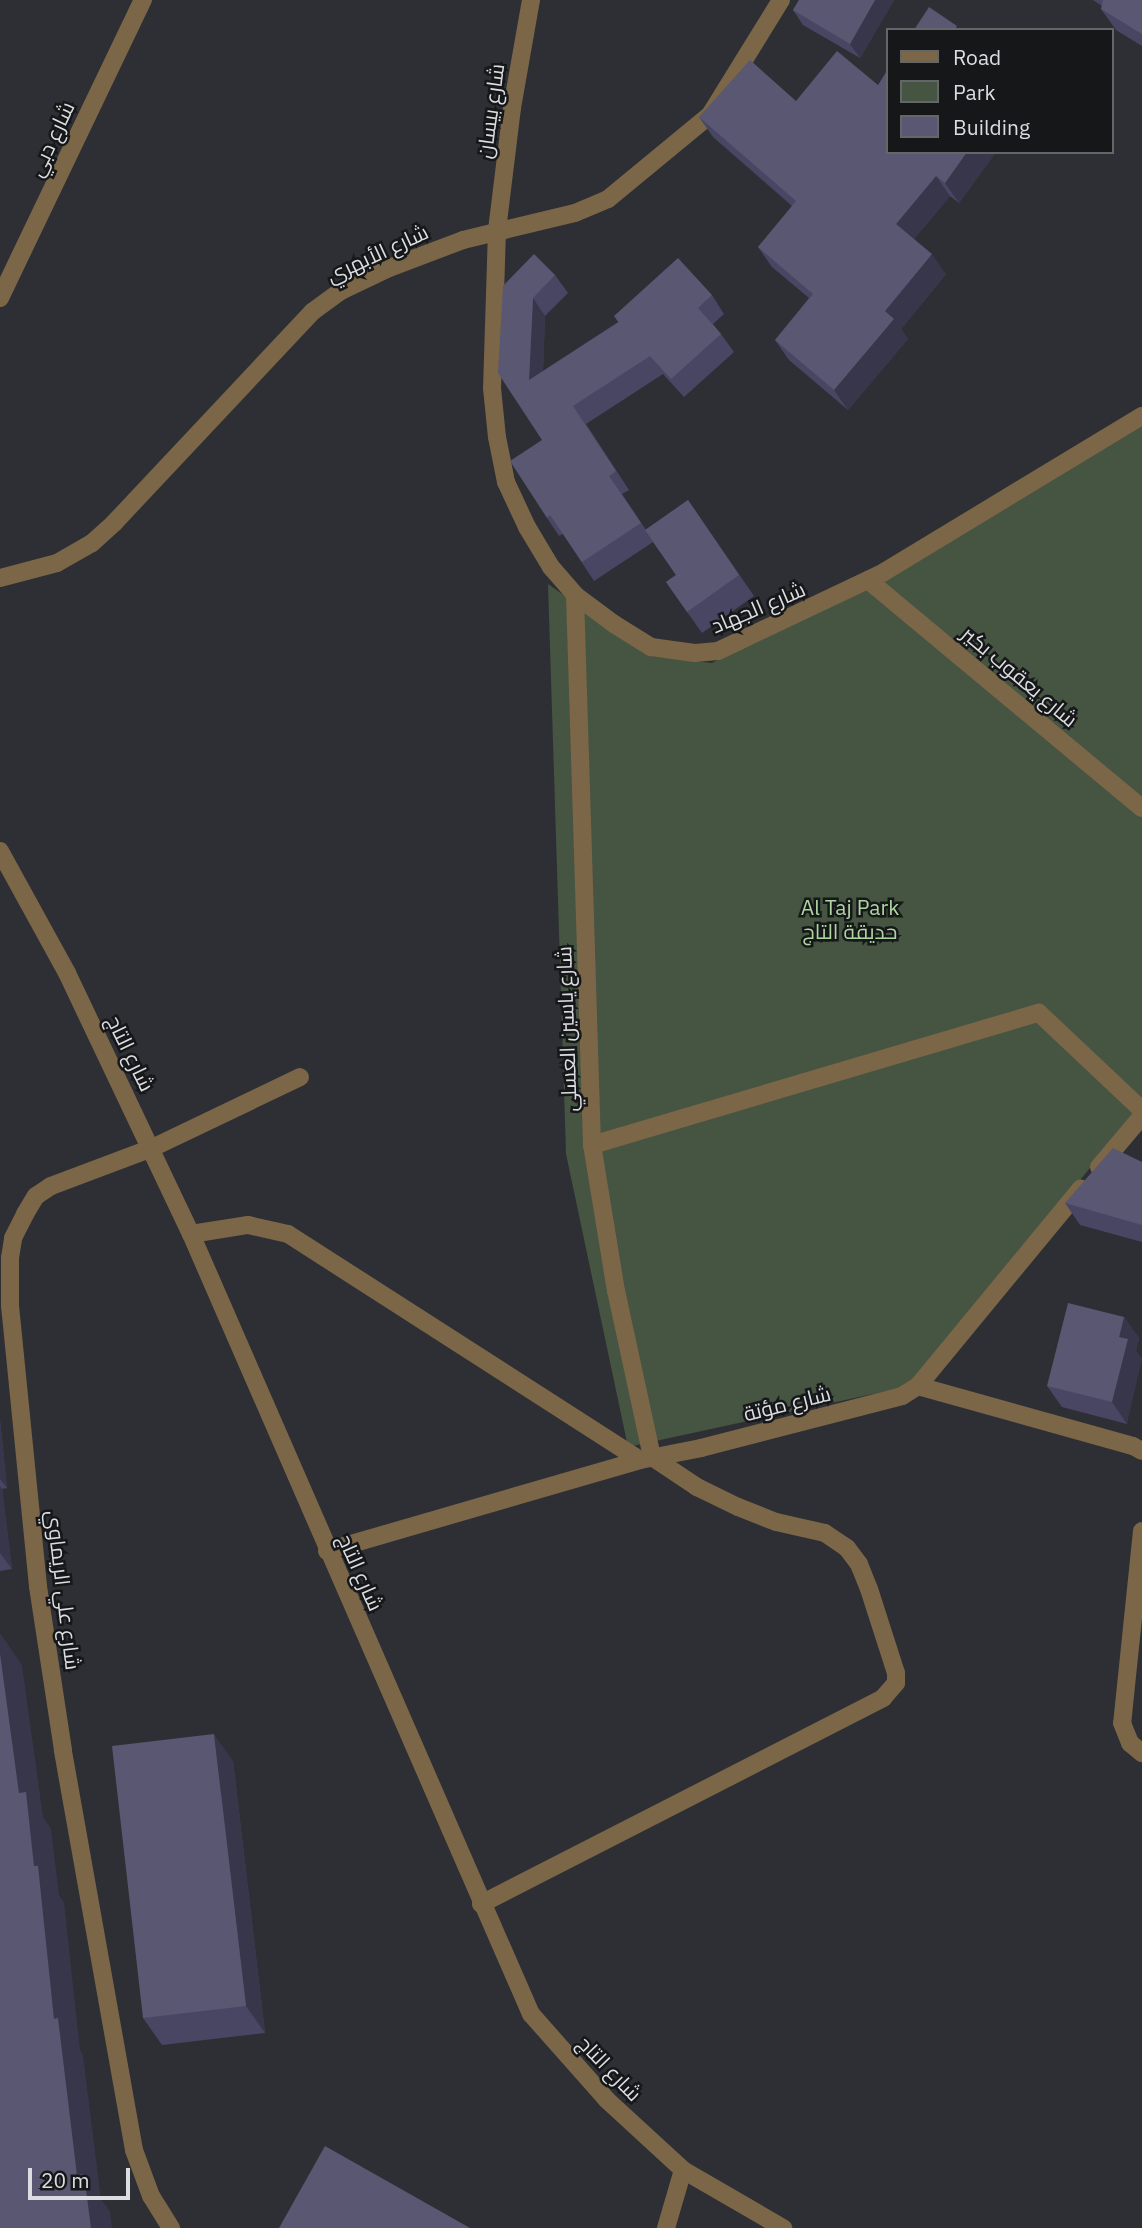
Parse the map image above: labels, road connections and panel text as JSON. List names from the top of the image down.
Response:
{
  "streets": {
    "street": [
      "شارع بيسان",
      "شارع دبي",
      "شارع الأبهري",
      "شارع الجهاد",
      "شارع يعقوب بكير",
      "شارع ياسين العسلي",
      "شارع التاج",
      "شارع مؤتة",
      "شارع علي الريماوي"
    ]
  },
  "crossings": [
    ["شارع بيسان", "شارع الأبهري"],
    ["شارع بيسان", "شارع الجهاد"],
    ["شارع الأبهري", "شارع الجهاد"],
    ["شارع الجهاد", "شارع يعقوب بكير"],
    ["شارع الجهاد", "شارع ياسين العسلي"],
    ["شارع ياسين العسلي", "شارع مؤتة"],
    ["شارع التاج", "شارع مؤتة"],
    ["شارع التاج", "شارع علي الريماوي"]
  ],
  "parks": ["Al Taj Park حديقة التاج"],
  "legend": ["Road", "Park", "Building"],
  "scale_bar": "20 m"
}
